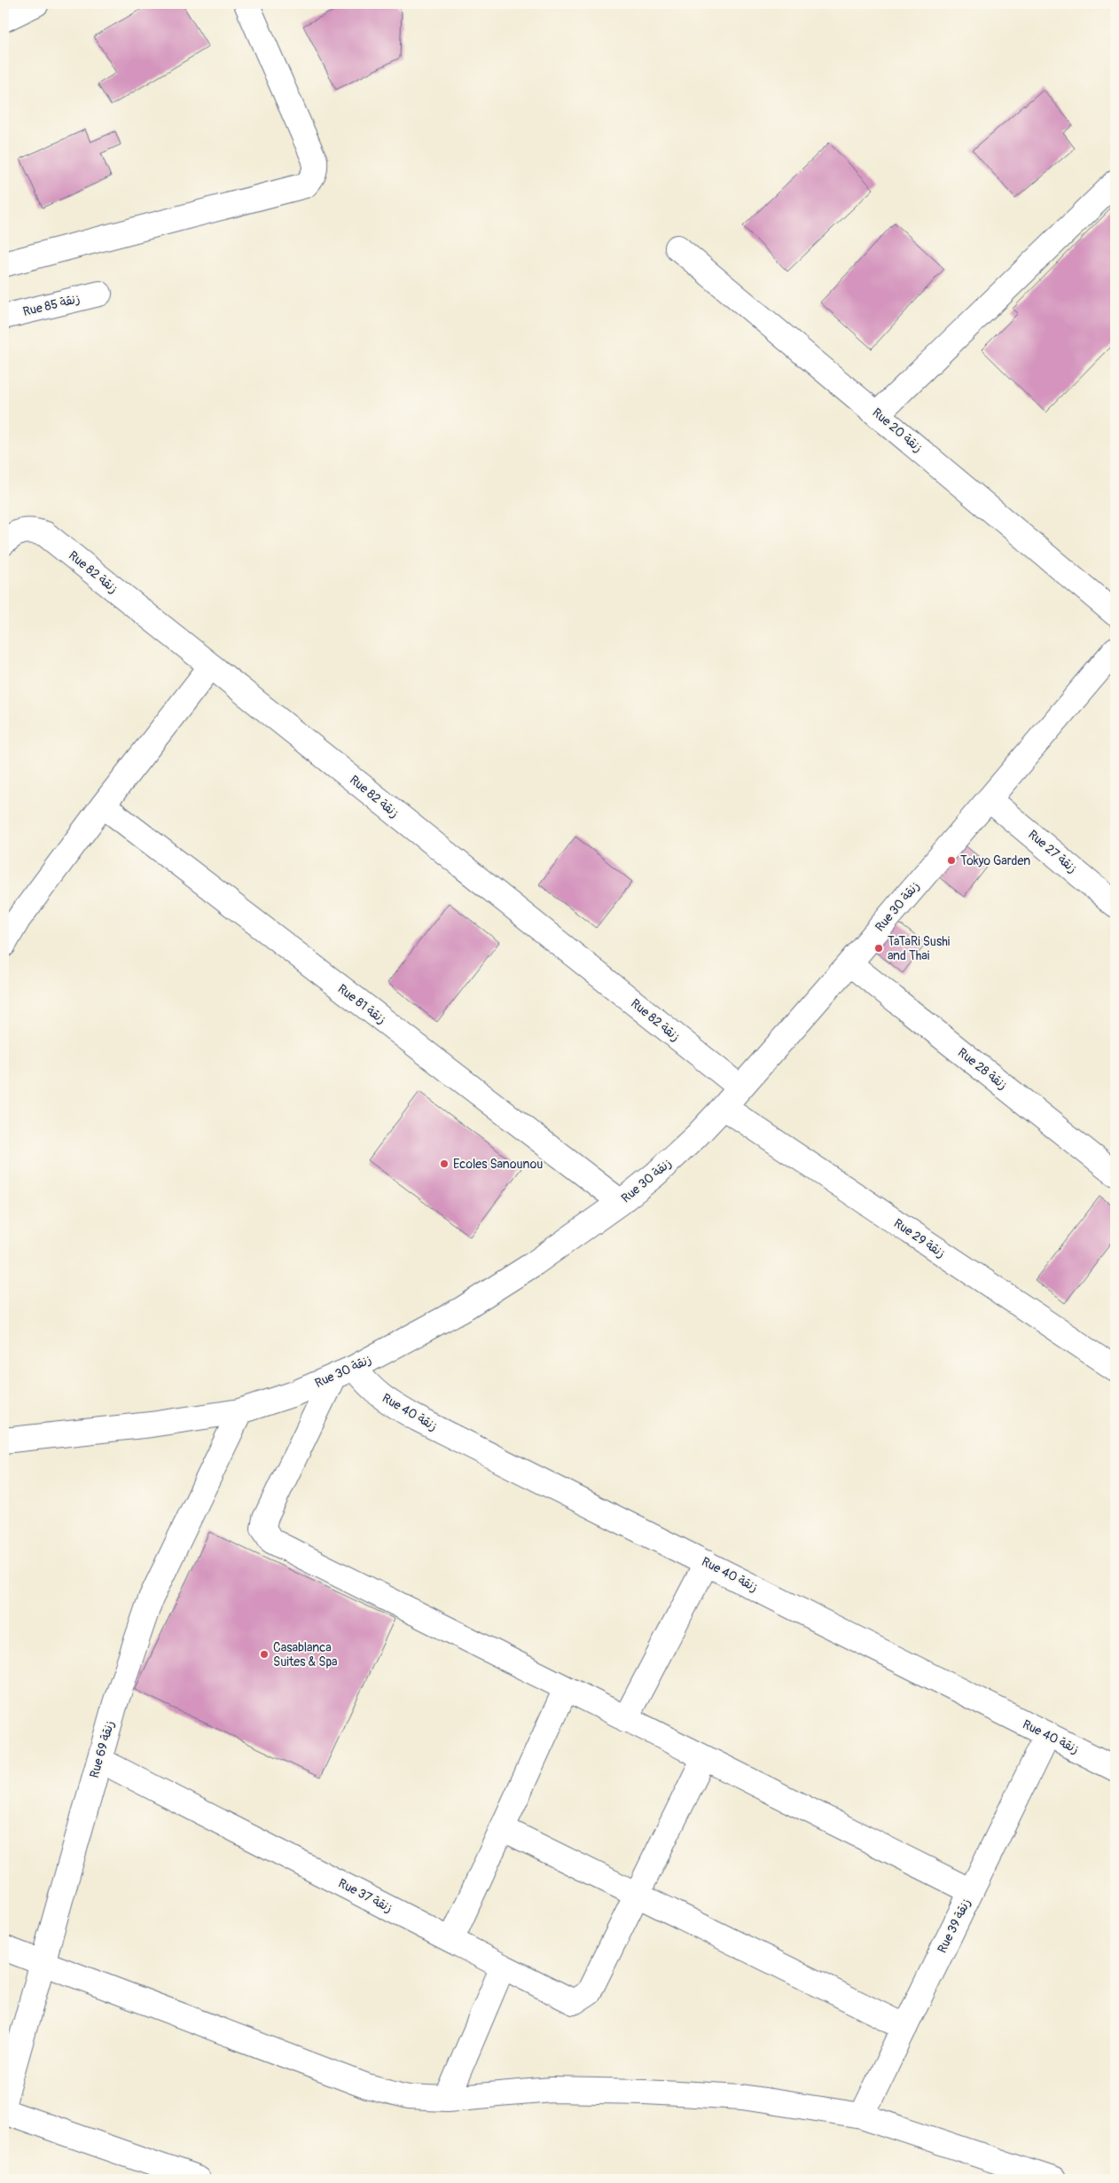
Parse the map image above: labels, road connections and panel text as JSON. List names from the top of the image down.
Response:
{
  "streets": {
    "street": [
      "Rue 85 زنقة",
      "Rue 20 زنقة",
      "Rue 82 زنقة",
      "Rue 27 زنقة",
      "Rue 30 زنقة",
      "Rue 81 زنقة",
      "Rue 28 زنقة",
      "Rue 29 زنقة",
      "Rue 40 زنقة",
      "Rue 69 زنقة",
      "Rue 37 زنقة",
      "Rue 39 زنقة"
    ]
  },
  "crossings": [
    ["Rue 82 زنقة", "Rue 30 زنقة"],
    ["Rue 27 زنقة", "Rue 30 زنقة"],
    ["Rue 30 زنقة", "Rue 81 زنقة"],
    ["Rue 30 زنقة", "Rue 28 زنقة"],
    ["Rue 30 زنقة", "Rue 29 زنقة"],
    ["Rue 30 زنقة", "Rue 40 زنقة"],
    ["Rue 30 زنقة", "Rue 69 زنقة"],
    ["Rue 40 زنقة", "Rue 39 زنقة"],
    ["Rue 69 زنقة", "Rue 37 زنقة"]
  ],
  "places": [
    "Tokyo Garden",
    "TaTaRi Sushi and Thai",
    "Ecoles Sanounou",
    "Casablanca Suites & Spa"
  ]
}
